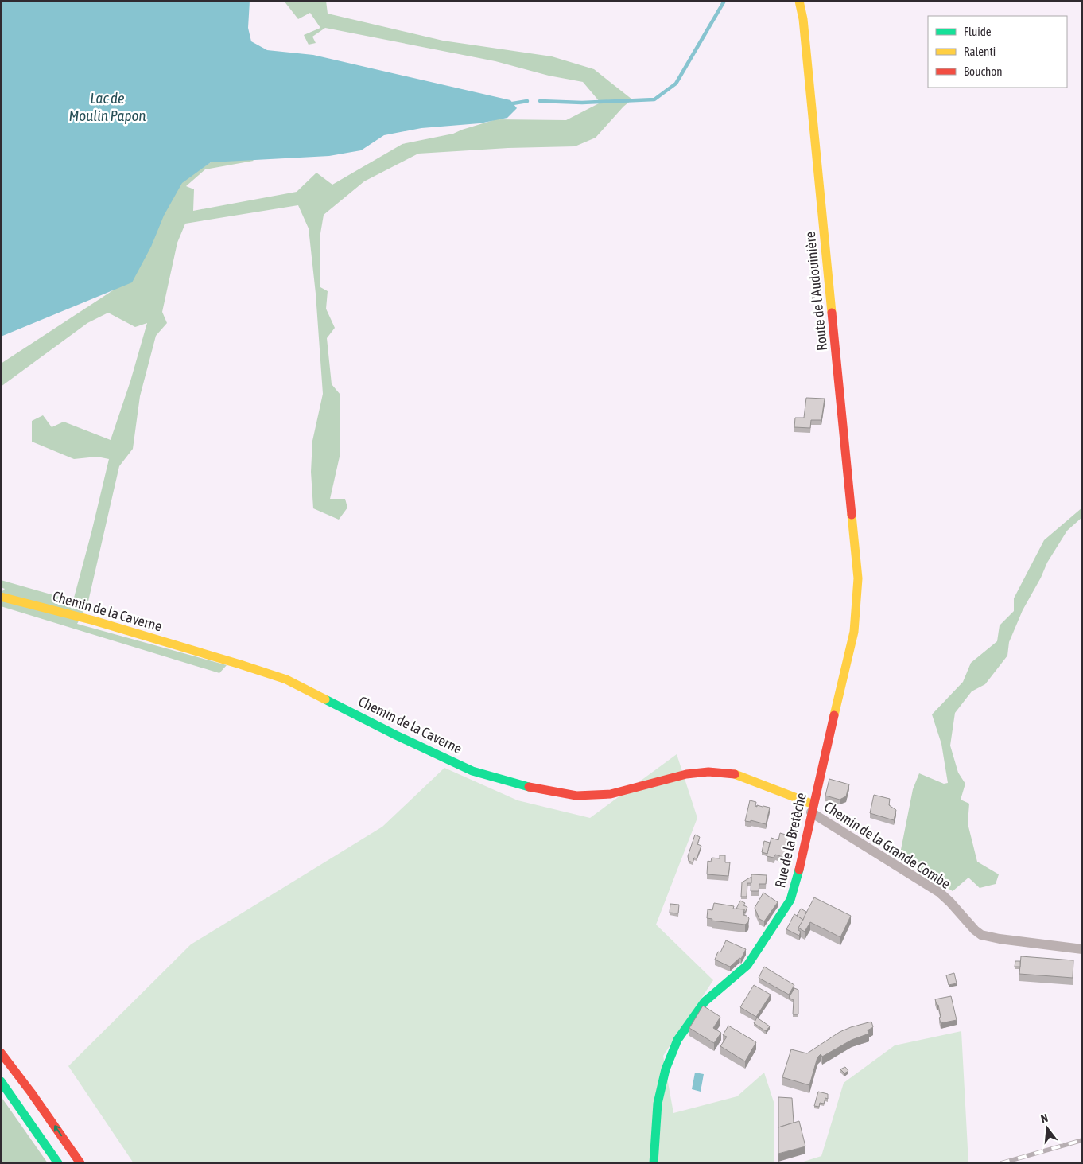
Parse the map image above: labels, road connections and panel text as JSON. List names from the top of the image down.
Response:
{
  "streets": {
    "main road": ["Route de l'Audouinière", "Chemin de la Caverne", "Rue de la Bretèche"],
    "street": ["Chemin de la Grande Combe"]
  },
  "crossings": [
    ["Route de l'Audouinière", "Rue de la Bretèche"],
    ["Chemin de la Caverne", "Rue de la Bretèche"],
    ["Chemin de la Caverne", "Chemin de la Grande Combe"],
    ["Rue de la Bretèche", "Chemin de la Grande Combe"]
  ],
  "water": ["Lac de Moulin Papon"],
  "legend": ["Fluide", "Ralenti", "Bouchon"],
  "north": "top"
}
